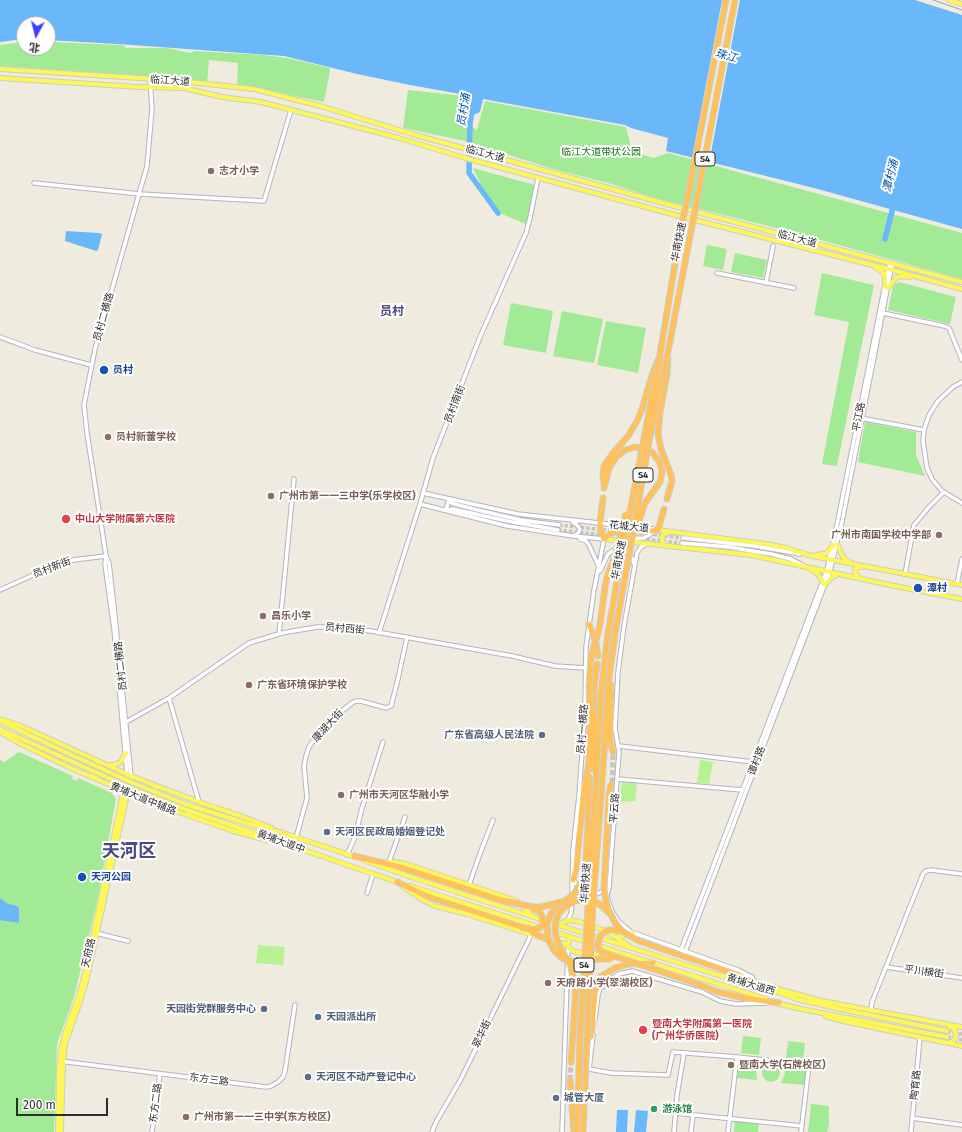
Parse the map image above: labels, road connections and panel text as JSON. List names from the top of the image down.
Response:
{
  "streets": {
    "highway": ["S4", "华南快速"],
    "main road": [
      "临江大道",
      "花城大道",
      "黄埔大道中辅路",
      "黄埔大道中",
      "天府路",
      "黄埔大道西"
    ],
    "street": [
      "员村二横路",
      "员村南街",
      "平江路",
      "员村新街",
      "员村西街",
      "康湖大街",
      "员村一横路",
      "谭村路",
      "平云路",
      "平川横街",
      "翠华街",
      "东方三路",
      "陶育路",
      "东方二路"
    ]
  },
  "crossings": [
    ["临江大道", "员村二横路"],
    ["临江大道", "员村南街"],
    ["临江大道", "平江路"],
    ["员村二横路", "员村新街"],
    ["员村二横路", "员村西街"],
    ["员村二横路", "黄埔大道中辅路"],
    ["员村二横路", "天府路"],
    ["员村南街", "花城大道"],
    ["员村南街", "员村西街"],
    ["平江路", "花城大道"],
    ["平江路", "谭村路"],
    ["花城大道", "员村一横路"],
    ["花城大道", "谭村路"],
    ["花城大道", "平云路"],
    ["员村西街", "康湖大街"],
    ["员村西街", "员村一横路"],
    ["康湖大街", "黄埔大道中"],
    ["谭村路", "平云路"],
    ["黄埔大道中辅路", "黄埔大道中"],
    ["黄埔大道中辅路", "天府路"],
    ["平云路", "黄埔大道西"],
    ["黄埔大道中", "黄埔大道西"],
    ["天府路", "东方三路"],
    ["东方三路", "东方二路"]
  ],
  "districts": ["员村", "天河区"],
  "water": ["珠江", "员村涌", "潭村涌"],
  "parks": ["临江大道带状公园"],
  "places": [
    "志才小学",
    "员村",
    "员村新蕾学校",
    "广州市第一一三中学(乐学校区)",
    "中山大学附属第六医院",
    "广州市南国学校中学部",
    "潭村",
    "昌乐小学",
    "广东省环境保护学校",
    "广东省高级人民法院",
    "广州市天河区华融小学",
    "天河区民政局婚姻登记处",
    "天河公园",
    "天府路小学(翠湖校区)",
    "天园街党群服务中心",
    "天园派出所",
    "暨南大学附属第一医院 (广州华侨医院)",
    "暨南大学(石牌校区)",
    "天河区不动产登记中心",
    "城管大厦",
    "游泳馆",
    "广州市第一一三中学(东方校区)"
  ],
  "scale_bar": "200 m",
  "north": "bottom"
}
